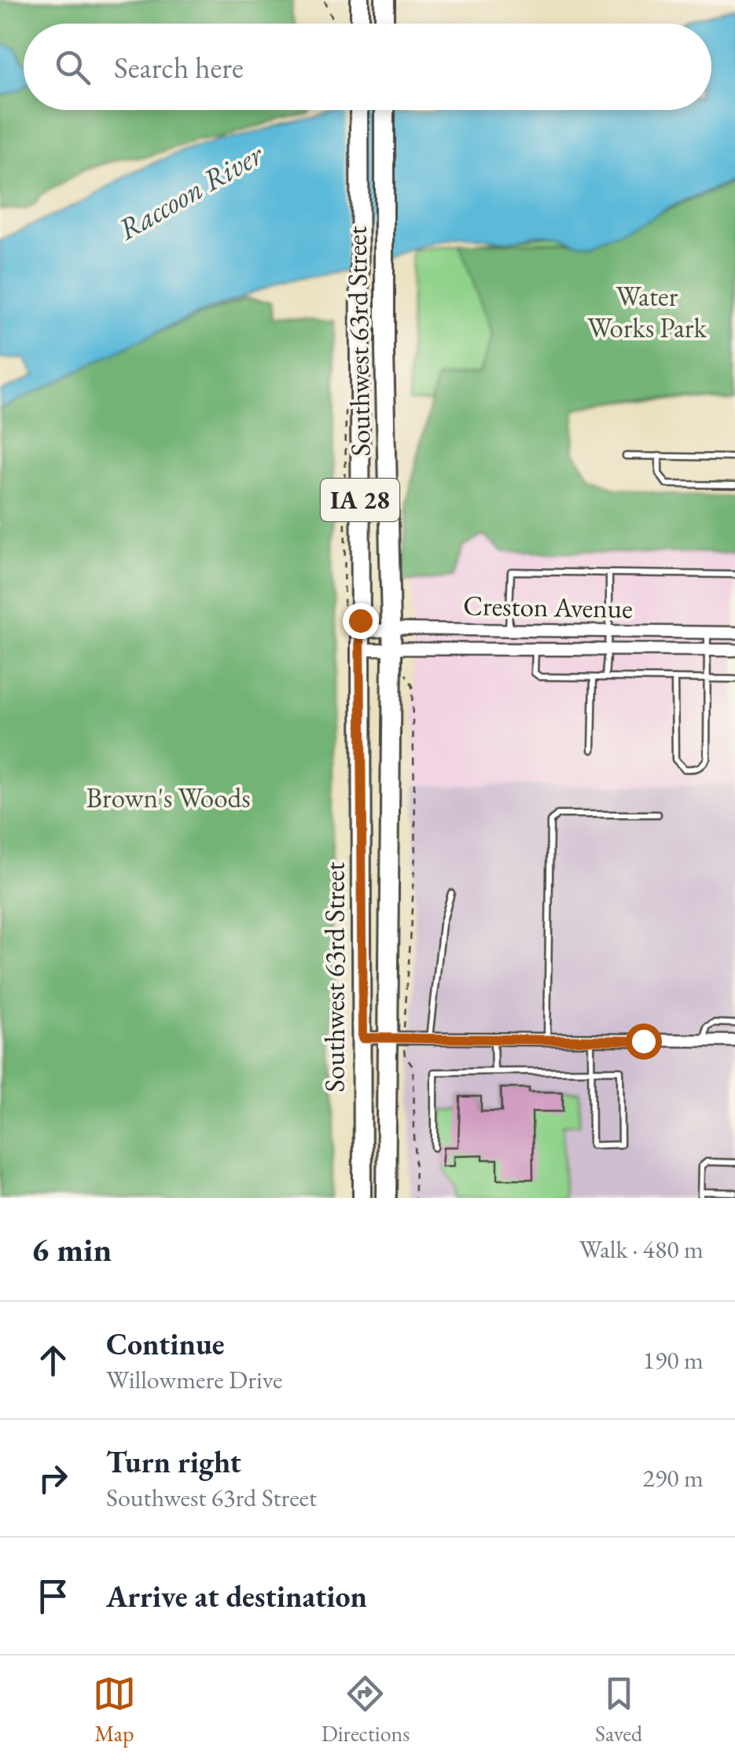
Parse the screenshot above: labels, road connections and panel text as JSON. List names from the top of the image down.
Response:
{
  "streets": {
    "main road": ["Southwest 63rd Street", "IA 28"],
    "street": ["Creston Avenue"]
  },
  "crossings": [
    ["Southwest 63rd Street", "Creston Avenue"]
  ],
  "water": ["Raccoon River"],
  "parks": ["Water Works Park", "Brown's Woods"],
  "page": {
    "search": "Search here",
    "heading": ["6 min", "Walk · 480 m"],
    "list": [
      ["Continue", "Willowmere Drive", "190 m"],
      ["Turn right", "Southwest 63rd Street", "290 m"],
      "Arrive at destination"
    ],
    "nav": ["Map", "Directions", "Saved"]
  }
}
